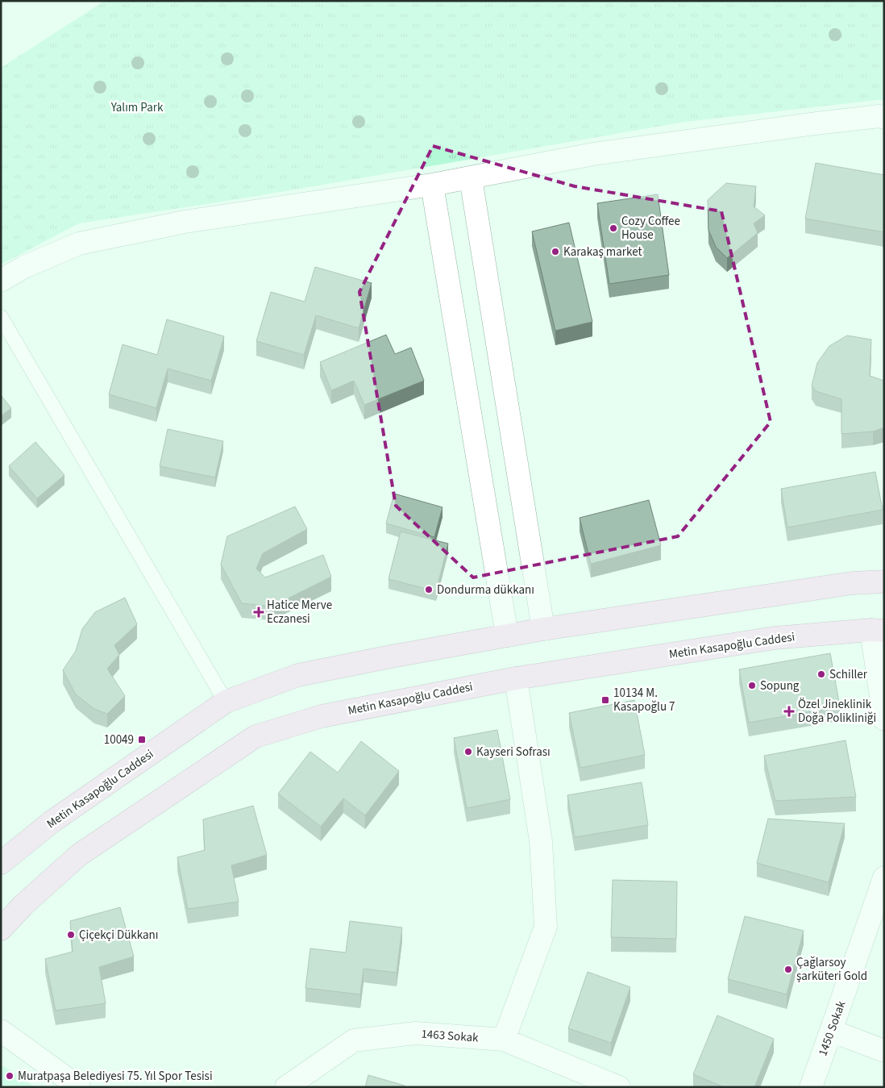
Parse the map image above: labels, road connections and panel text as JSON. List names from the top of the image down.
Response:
{
  "streets": {
    "main road": ["Metin Kasapoğlu Caddesi"],
    "street": ["1450 Sokak", "1463 Sokak"]
  },
  "parks": ["Yalım Park"],
  "places": {
    "other": [
      "Cozy Coffee House",
      "Karakaş market",
      "Dondurma dükkanı",
      "Schiller",
      "Sopung",
      "Kayseri Sofrası",
      "Çiçekçi Dükkanı",
      "Çağlarsoy şarküteri Gold",
      "Muratpaşa Belediyesi 75. Yıl Spor Tesisi"
    ],
    "health": ["Hatice Merve Eczanesi", "Özel Jineklinik Doğa Polikliniği"],
    "transit": ["10134 M. Kasapoğlu 7", "10049"]
  }
}
